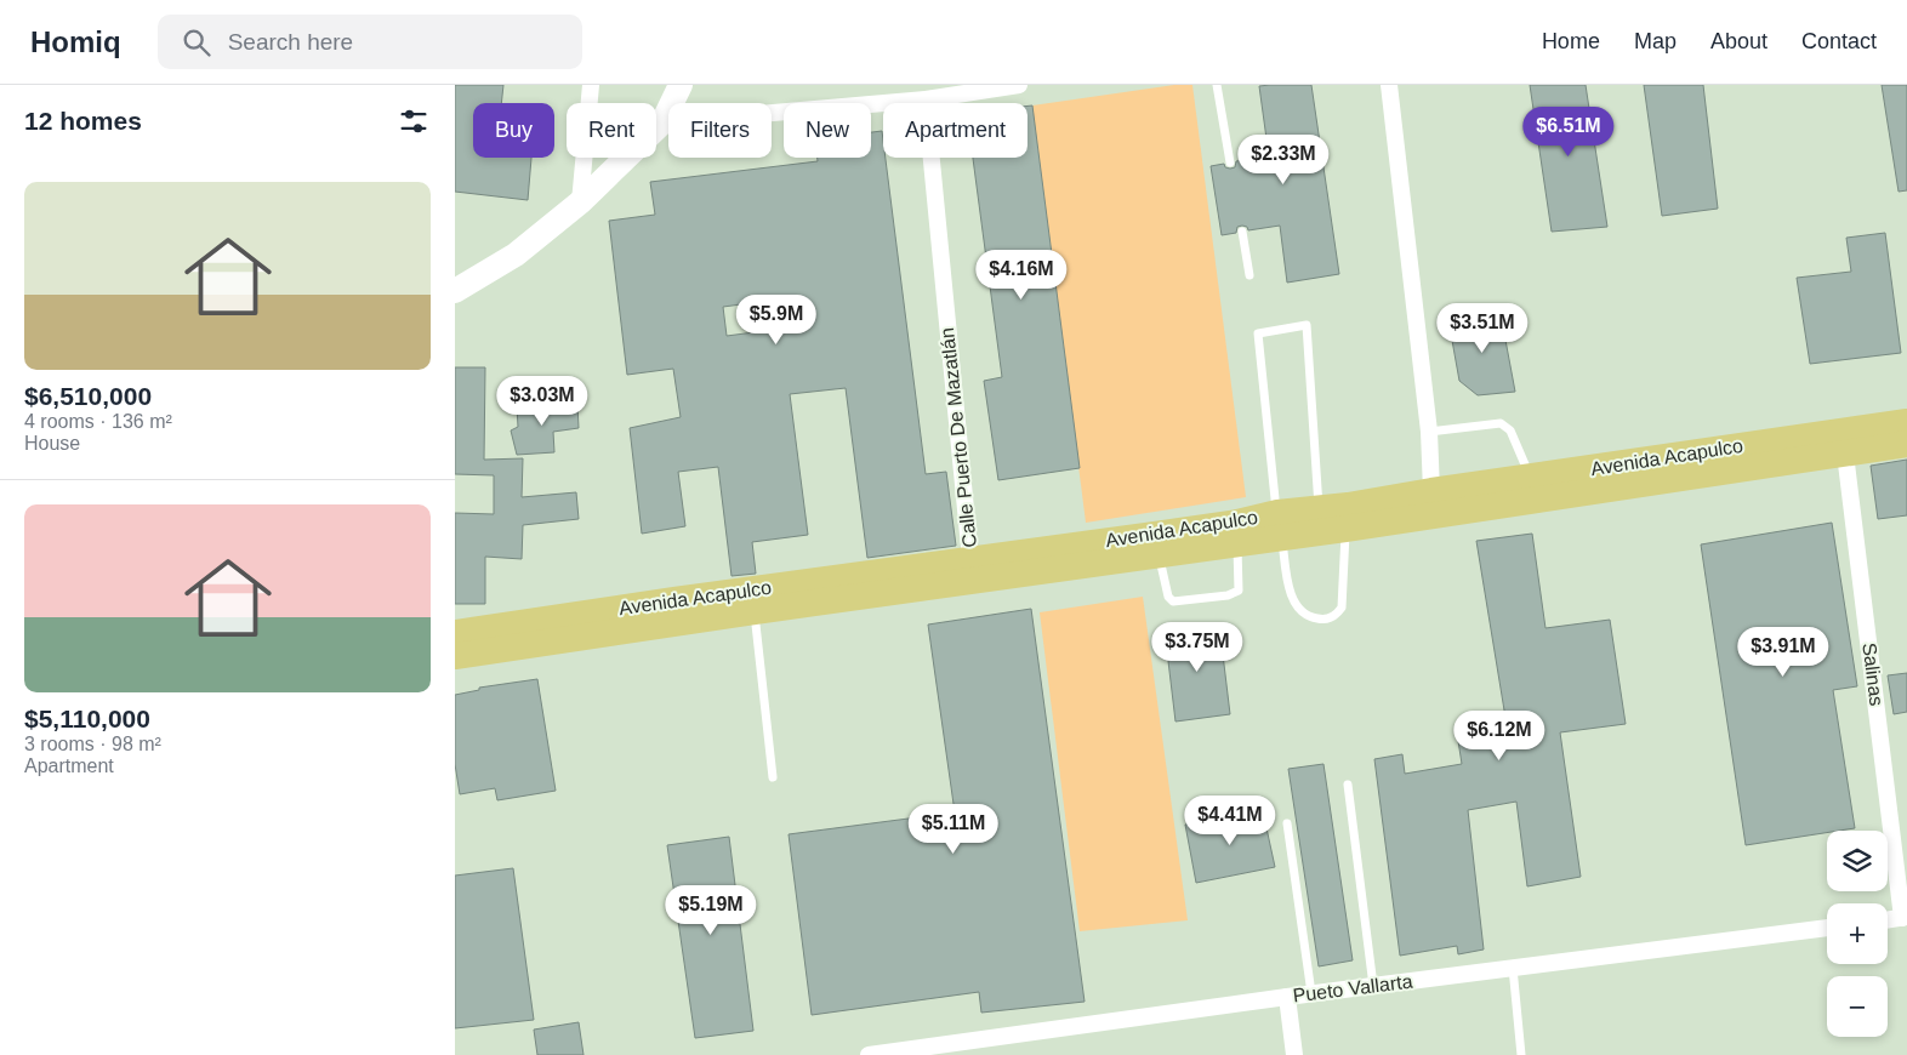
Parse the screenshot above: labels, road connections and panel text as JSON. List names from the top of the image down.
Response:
{
  "streets": {
    "main road": ["Avenida Acapulco"],
    "street": ["Calle Puerto De Mazatlán", "Salinas", "Pueto Vallarta"]
  },
  "crossings": [
    ["Calle Puerto De Mazatlán", "Avenida Acapulco"],
    ["Avenida Acapulco", "Salinas"]
  ],
  "page": {
    "header": "Homiq",
    "search": "Search here",
    "nav": [
      "Home",
      "Map",
      "About",
      "Contact"
    ],
    "heading": "12 homes",
    "chip": [
      "Buy",
      "Rent",
      "Filters",
      "New",
      "Apartment"
    ],
    "price": [
      "$6.51M",
      "$2.33M",
      "$4.16M",
      "$5.9M",
      "$3.51M",
      "$3.03M",
      "$3.75M",
      "$3.91M",
      "$6.12M",
      "$4.41M",
      "$5.11M",
      "$5.19M"
    ],
    "list": [
      {
        "name": "$6,510,000",
        "note": "4 rooms · 136 m² · House"
      },
      {
        "name": "$5,110,000",
        "note": "3 rooms · 98 m² · Apartment"
      }
    ],
    "map_buttons": ["+", "−"]
  }
}
